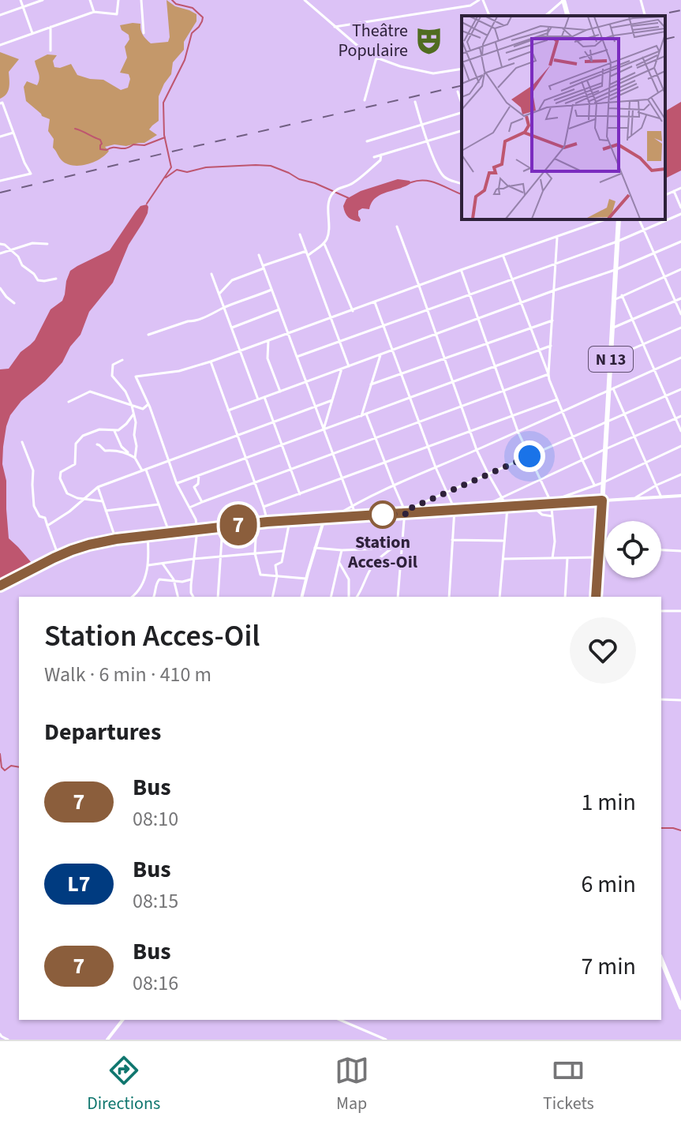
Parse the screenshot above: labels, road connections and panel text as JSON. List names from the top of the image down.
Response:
{
  "streets": {
    "main road": ["N 13"]
  },
  "places": {
    "theatre": ["Theâtre Populaire"],
    "other": ["Station Acces-Oil"]
  },
  "lines": ["bus line 7"],
  "page": {
    "on_map": "7",
    "heading": [
      ["Station Acces-Oil", "Walk · 6 min · 410 m"],
      "Departures"
    ],
    "list": [
      {
        "mark": "7",
        "name": "Bus",
        "note": "08:10",
        "value": "1 min"
      },
      {
        "mark": "L7",
        "name": "Bus",
        "note": "08:15",
        "value": "6 min"
      },
      {
        "mark": "7",
        "name": "Bus",
        "note": "08:16",
        "value": "7 min"
      }
    ],
    "tabs": ["Directions", "Map", "Tickets"]
  }
}
